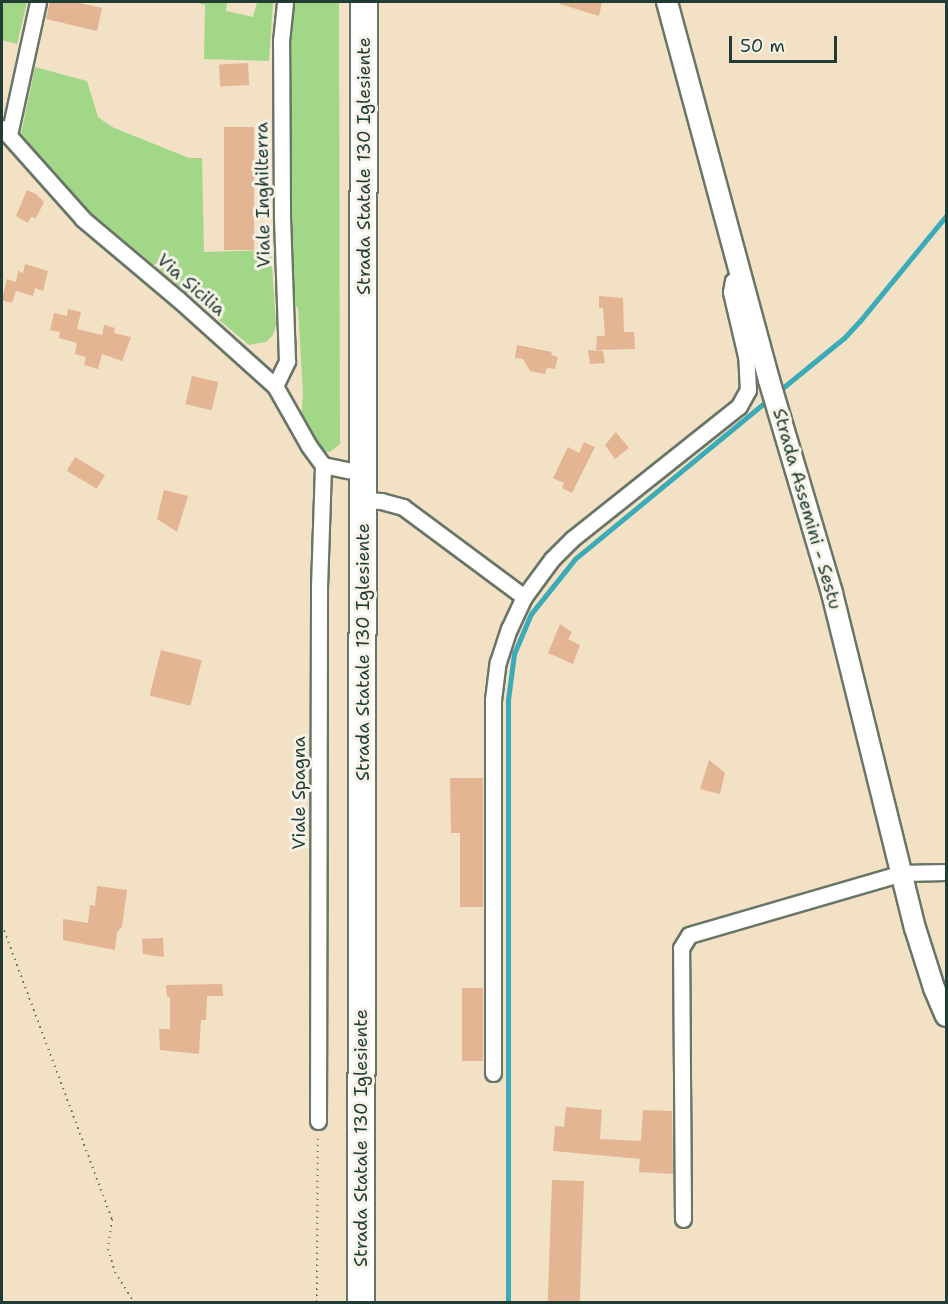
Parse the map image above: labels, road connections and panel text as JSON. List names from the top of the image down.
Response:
{
  "streets": {
    "main road": ["Strada Statale 130 Iglesiente"],
    "street": [
      "Viale Inghilterra",
      "Via Sicilia",
      "Strada Assemini - Sestu",
      "Viale Spagna"
    ]
  },
  "crossings": [
    ["Strada Statale 130 Iglesiente", "Via Sicilia"],
    ["Strada Statale 130 Iglesiente", "Viale Spagna"],
    ["Viale Inghilterra", "Via Sicilia"],
    ["Via Sicilia", "Viale Spagna"]
  ],
  "scale_bar": "50 m"
}
